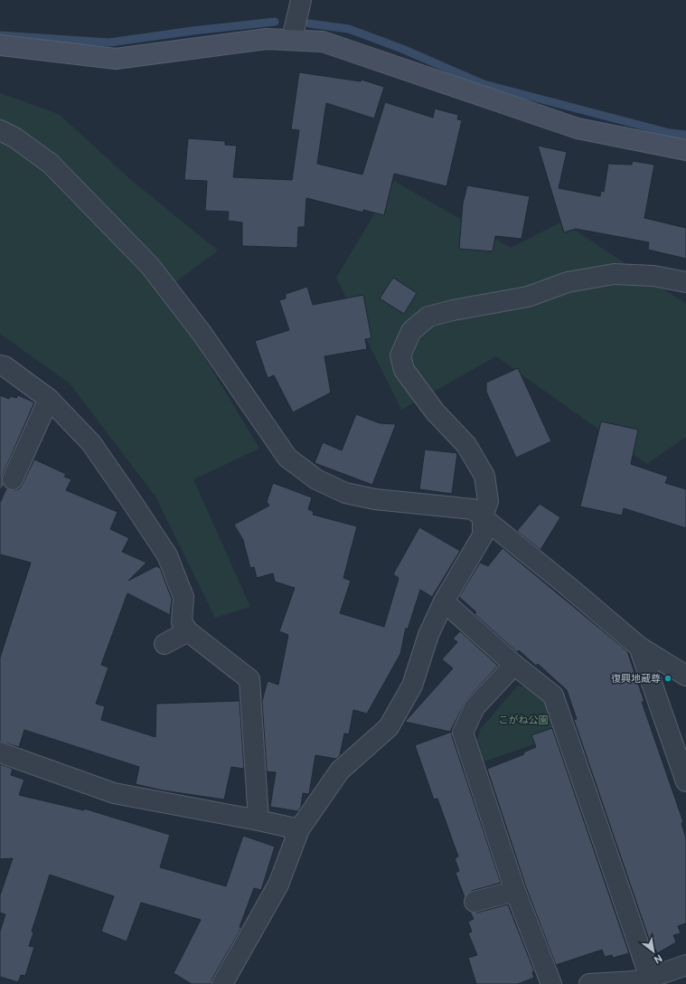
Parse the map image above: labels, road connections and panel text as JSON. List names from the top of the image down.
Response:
{
  "parks": ["こがね公園"],
  "places": ["復興地蔵尊"],
  "north": "bottom right"
}
